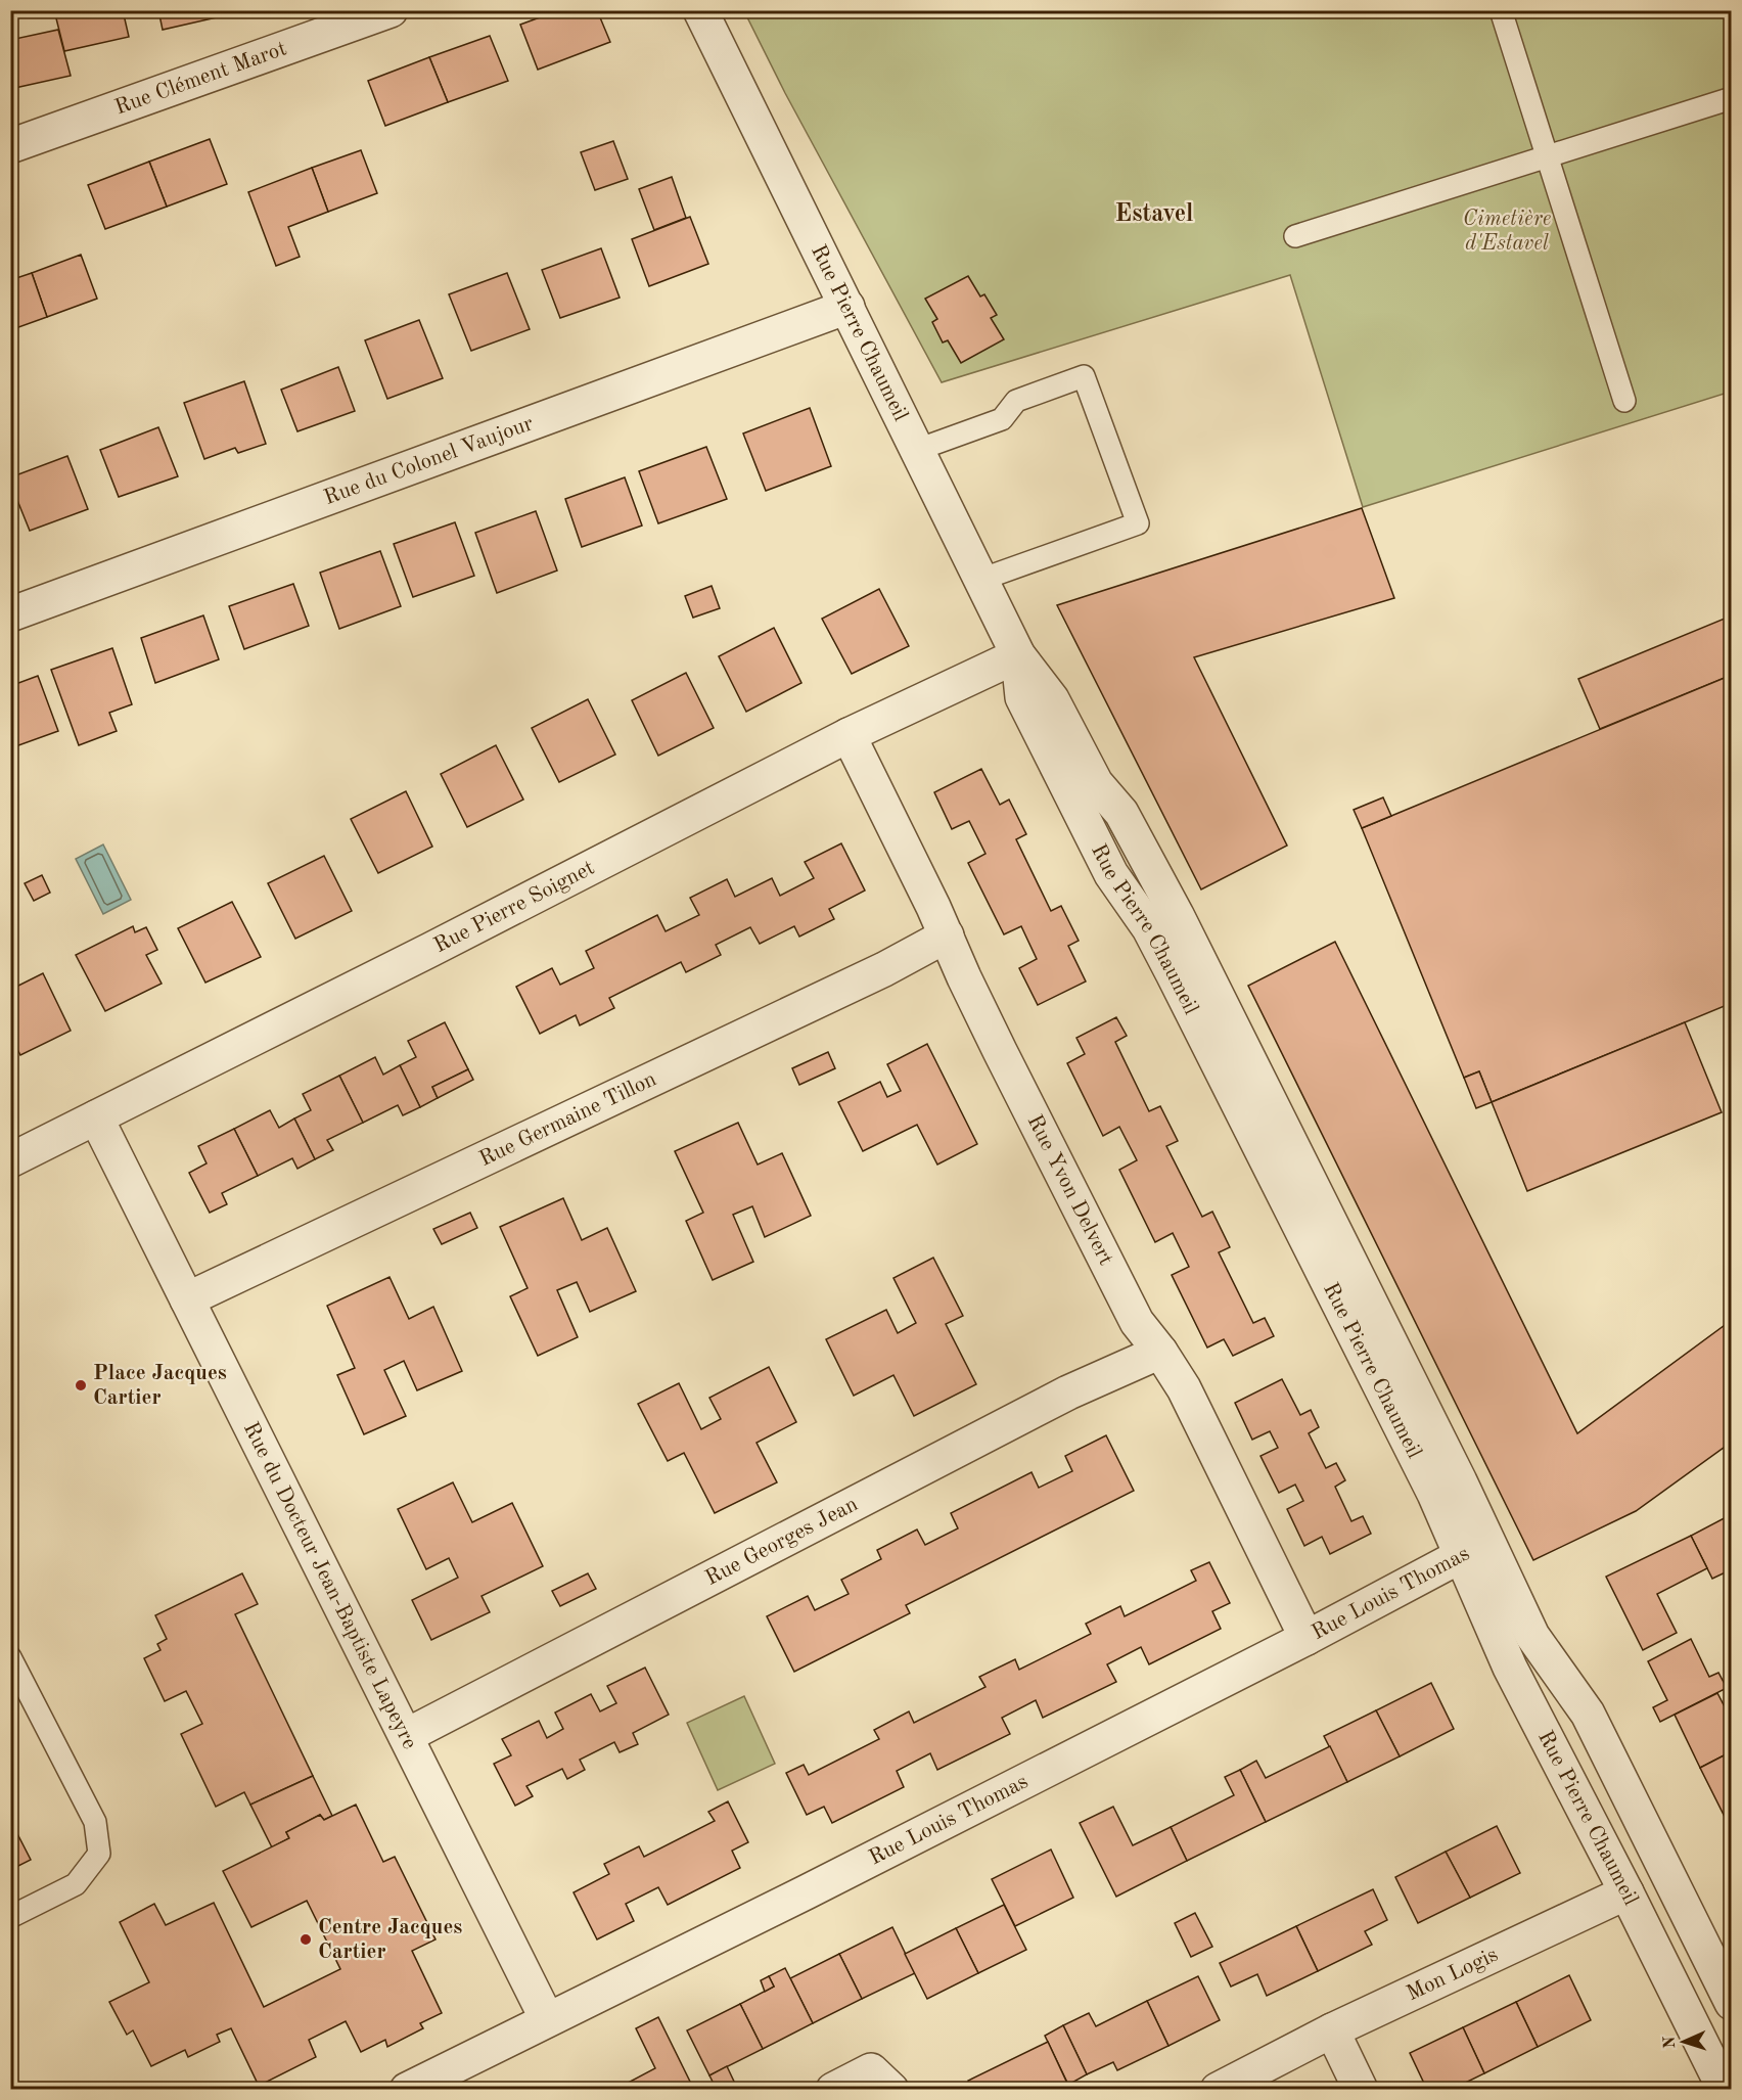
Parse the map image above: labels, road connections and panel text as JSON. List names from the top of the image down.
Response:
{
  "streets": {
    "street": [
      "Rue Clément Marot",
      "Rue Pierre Chaumeil",
      "Rue du Colonel Vaujour",
      "Rue Pierre Soignet",
      "Rue Germaine Tillon",
      "Rue Yvon Delvert",
      "Rue Georges Jean",
      "Rue du Docteur Jean-Baptiste Lapeyre",
      "Rue Louis Thomas",
      "Mon Logis"
    ]
  },
  "crossings": [
    ["Rue Pierre Chaumeil", "Rue du Colonel Vaujour"],
    ["Rue Pierre Chaumeil", "Rue Pierre Soignet"],
    ["Rue Pierre Chaumeil", "Rue Louis Thomas"],
    ["Rue Pierre Chaumeil", "Mon Logis"],
    ["Rue Pierre Soignet", "Rue Yvon Delvert"],
    ["Rue Pierre Soignet", "Rue du Docteur Jean-Baptiste Lapeyre"],
    ["Rue Germaine Tillon", "Rue Yvon Delvert"],
    ["Rue Germaine Tillon", "Rue du Docteur Jean-Baptiste Lapeyre"],
    ["Rue Yvon Delvert", "Rue Georges Jean"],
    ["Rue Yvon Delvert", "Rue Louis Thomas"],
    ["Rue Georges Jean", "Rue du Docteur Jean-Baptiste Lapeyre"],
    ["Rue du Docteur Jean-Baptiste Lapeyre", "Rue Louis Thomas"]
  ],
  "districts": ["Estavel"],
  "parks": ["Cimetière d'Estavel"],
  "places": ["Place Jacques Cartier", "Centre Jacques Cartier"],
  "north": "left"
}
